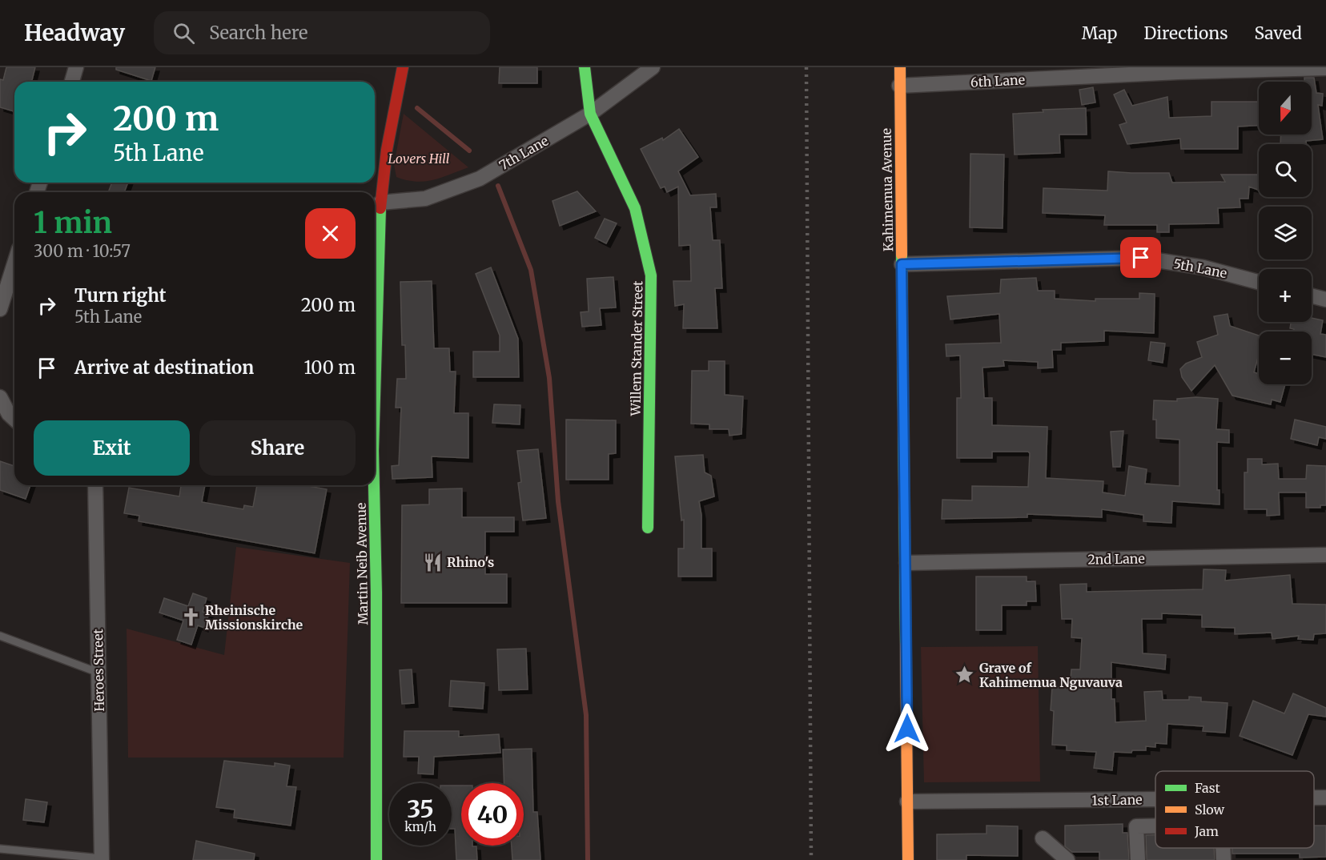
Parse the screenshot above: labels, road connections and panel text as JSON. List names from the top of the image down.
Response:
{
  "streets": {
    "street": [
      "6th Lane",
      "7th Lane",
      "Kahimemua Avenue",
      "5th Lane",
      "Willem Stander Street",
      "2nd Lane",
      "Martin Neib Avenue",
      "Heroes Street",
      "1st Lane"
    ]
  },
  "crossings": [
    ["6th Lane", "Kahimemua Avenue"],
    ["7th Lane", "Willem Stander Street"],
    ["7th Lane", "Martin Neib Avenue"],
    ["Kahimemua Avenue", "5th Lane"],
    ["Kahimemua Avenue", "2nd Lane"],
    ["Kahimemua Avenue", "1st Lane"]
  ],
  "parks": ["Lovers Hill"],
  "places": {
    "restaurant": ["Rhino's"],
    "church": ["Rheinische Missionskirche"],
    "place": ["Grave of Kahimemua Nguvauva"]
  },
  "legend": ["Fast", "Slow", "Jam"],
  "north": "bottom",
  "page": {
    "header": "Headway",
    "search": "Search here",
    "nav": ["Map", "Directions", "Saved"],
    "map_buttons": ["+", "−"],
    "turn": ["200 m", "5th Lane"],
    "heading": ["1 min", "300 m · 10:57"],
    "list": [
      {
        "name": "Turn right",
        "note": "5th Lane",
        "value": "200 m"
      },
      {
        "name": "Arrive at destination",
        "value": "100 m"
      }
    ],
    "buttons": ["Exit", "Share"],
    "speed": "35 km/h",
    "limit": "40"
  }
}
